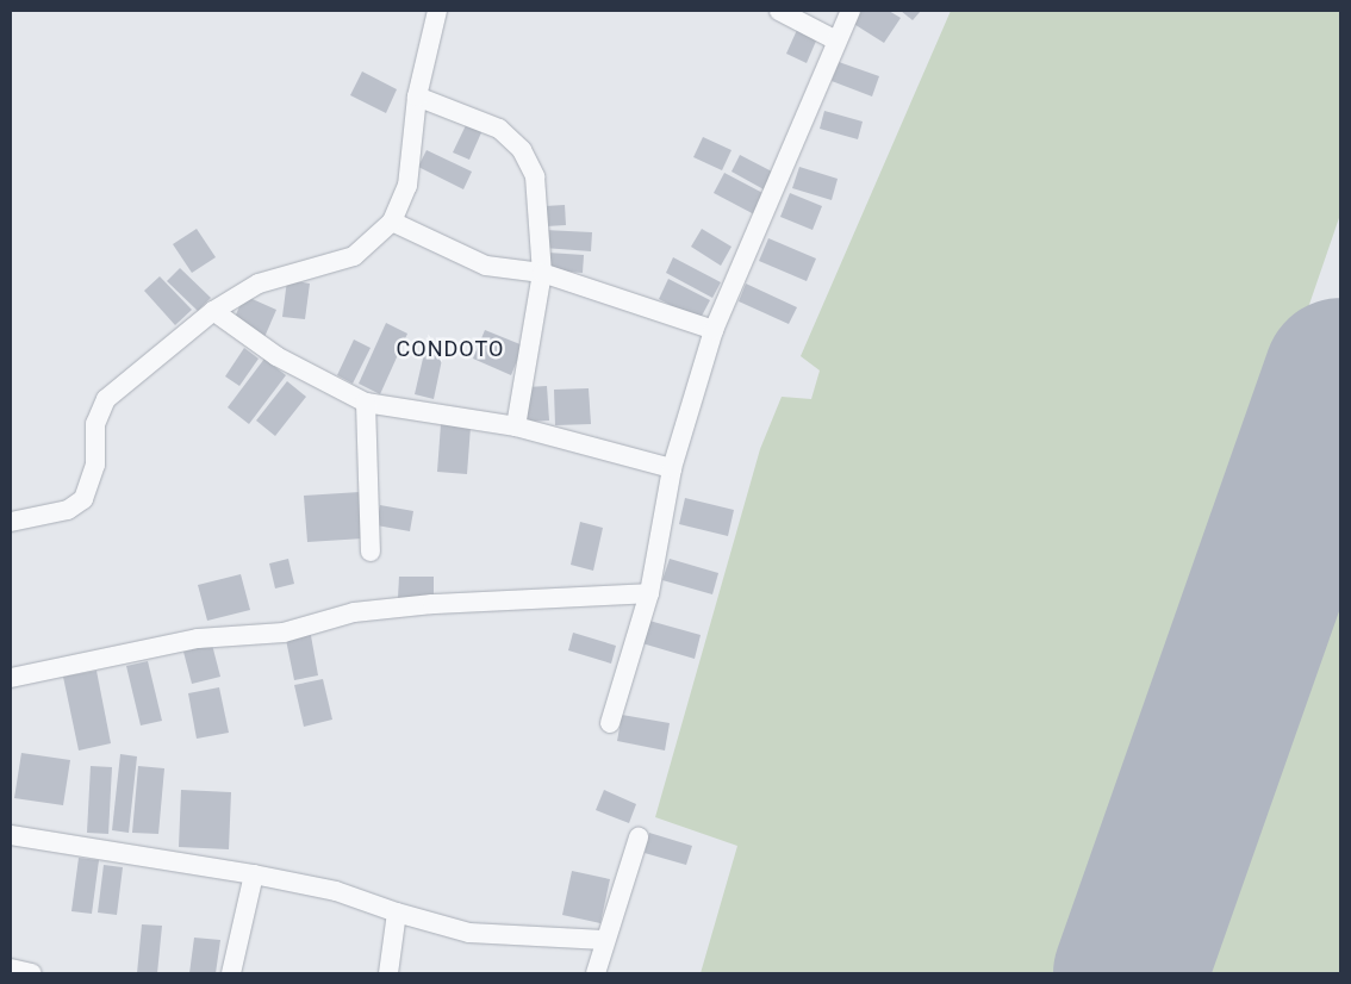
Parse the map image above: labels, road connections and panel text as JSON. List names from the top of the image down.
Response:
{
  "districts": ["CONDOTO"]
}
